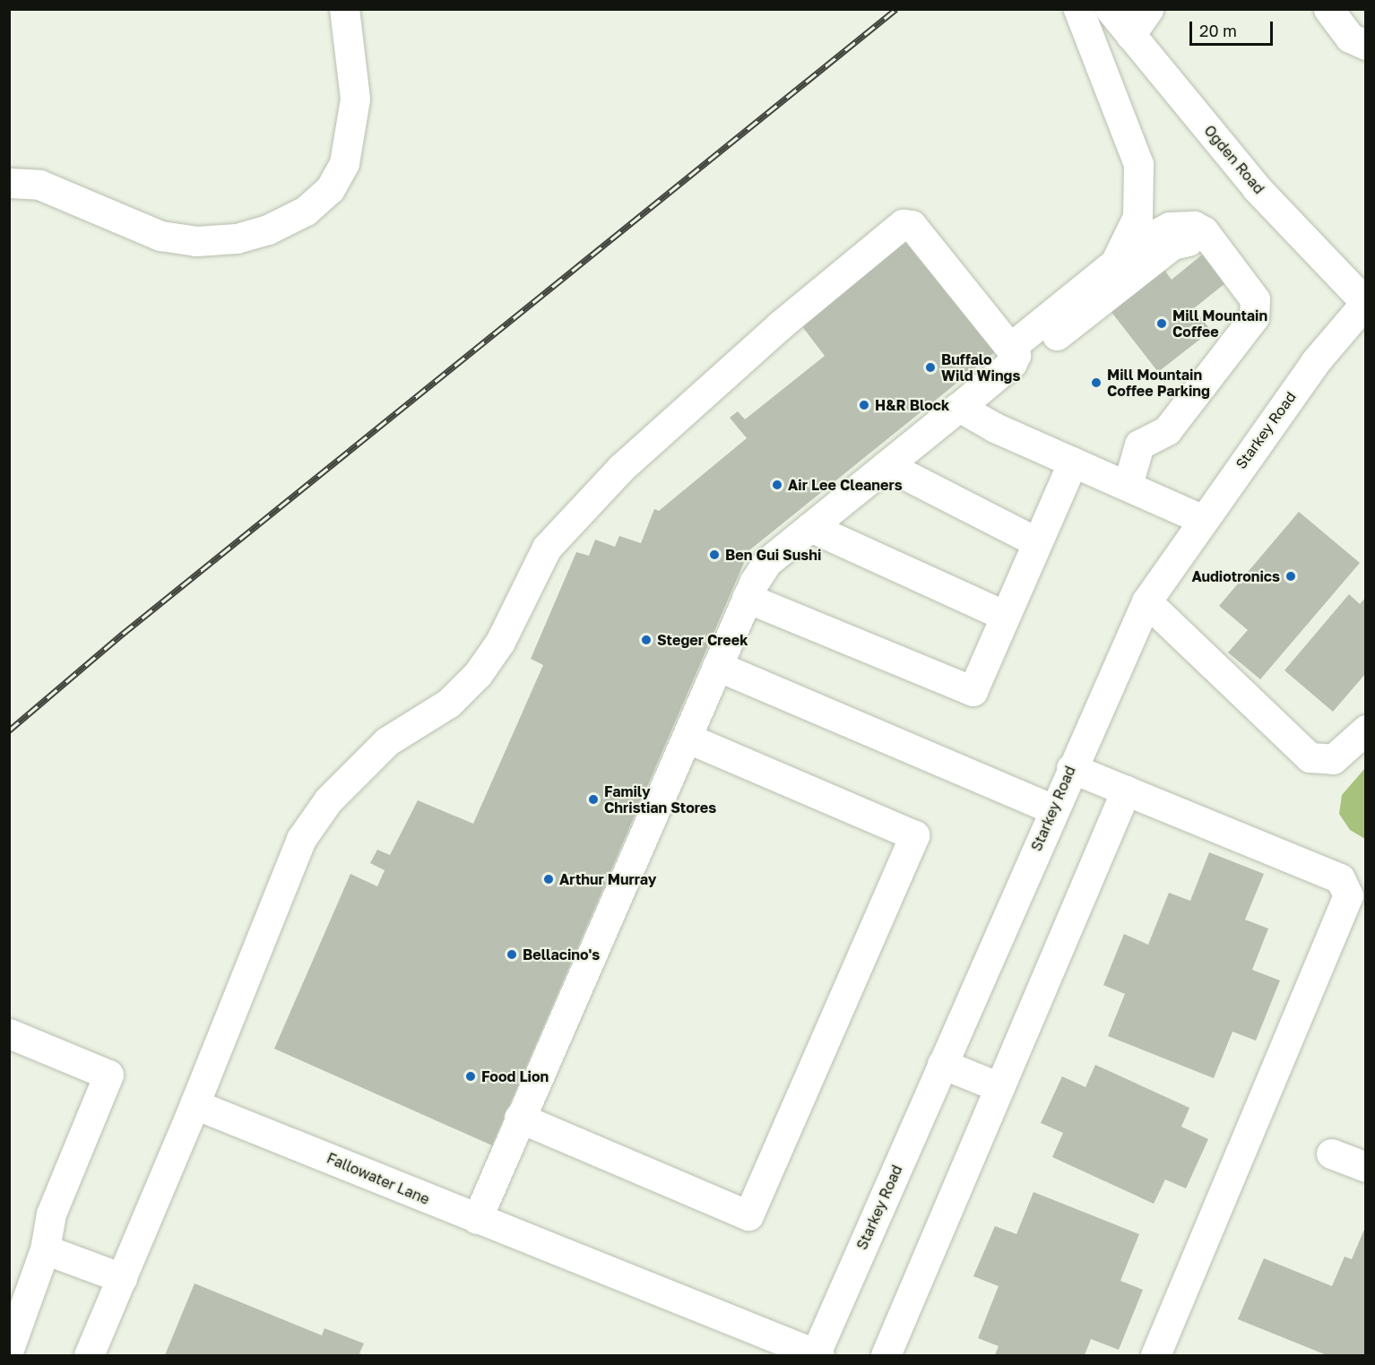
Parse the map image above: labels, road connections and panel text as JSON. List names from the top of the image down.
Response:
{
  "streets": {
    "street": ["Ogden Road", "Starkey Road", "Fallowater Lane"]
  },
  "crossings": [
    ["Ogden Road", "Starkey Road"],
    ["Starkey Road", "Fallowater Lane"]
  ],
  "places": [
    "Mill Mountain Coffee",
    "Buffalo Wild Wings",
    "Mill Mountain Coffee Parking",
    "H&R Block",
    "Air Lee Cleaners",
    "Ben Gui Sushi",
    "Audiotronics",
    "Steger Creek",
    "Family Christian Stores",
    "Arthur Murray",
    "Bellacino's",
    "Food Lion"
  ],
  "scale_bar": "20 m"
}
